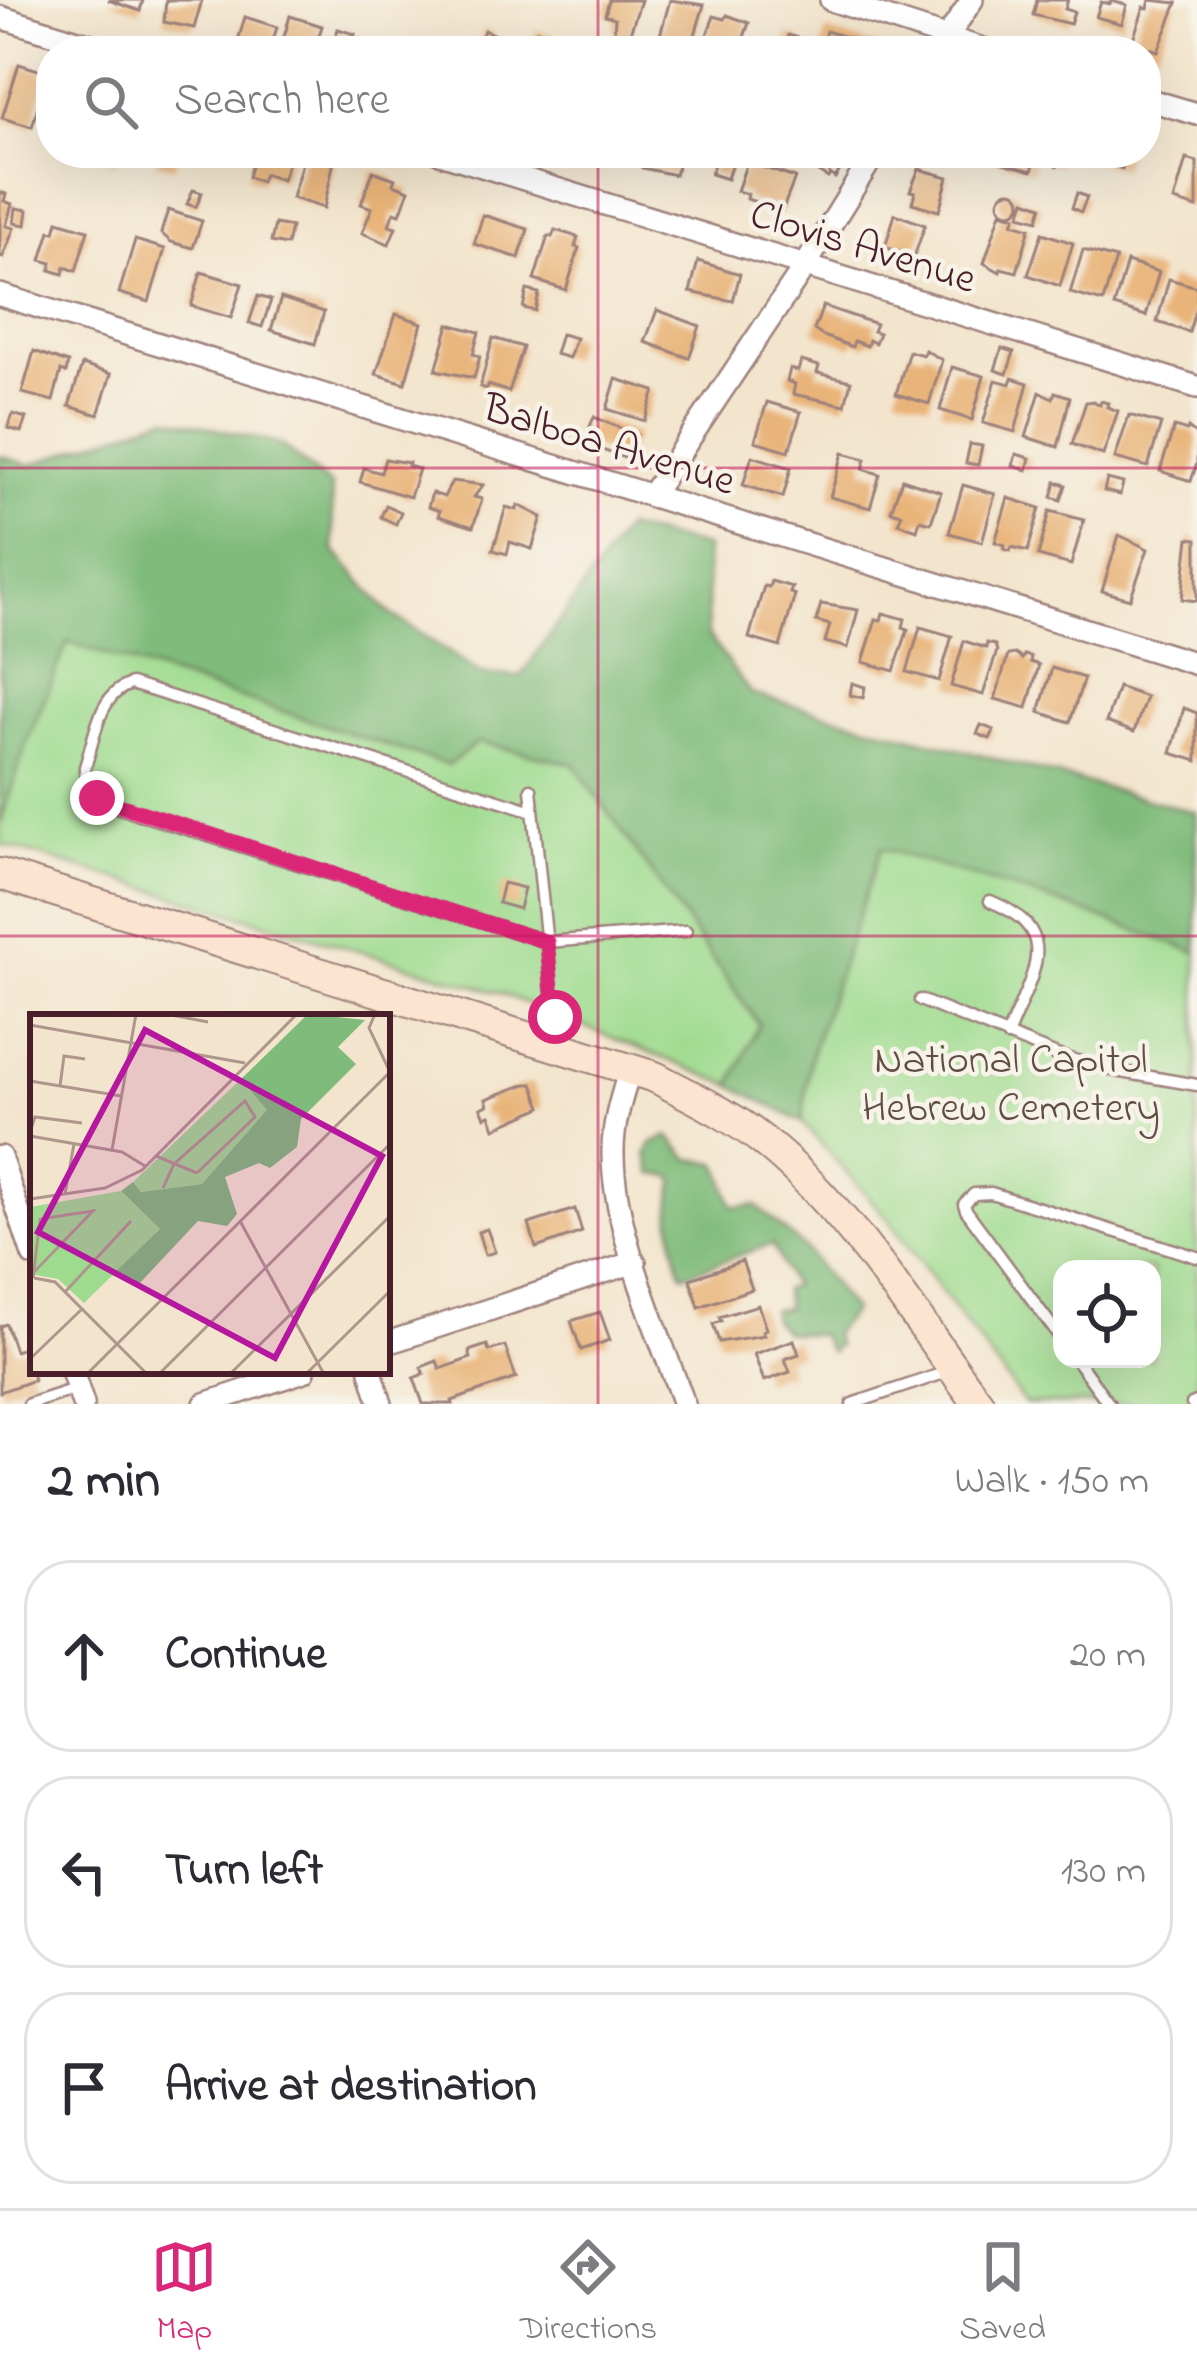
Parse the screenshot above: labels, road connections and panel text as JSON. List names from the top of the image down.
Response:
{
  "streets": {
    "street": ["Clovis Avenue", "Balboa Avenue"]
  },
  "parks": ["National Capitol Hebrew Cemetery"],
  "page": {
    "search": "Search here",
    "heading": ["2 min", "Walk · 150 m"],
    "list": [
      ["Continue", "20 m"],
      ["Turn left", "130 m"],
      "Arrive at destination"
    ],
    "nav": ["Map", "Directions", "Saved"]
  }
}
